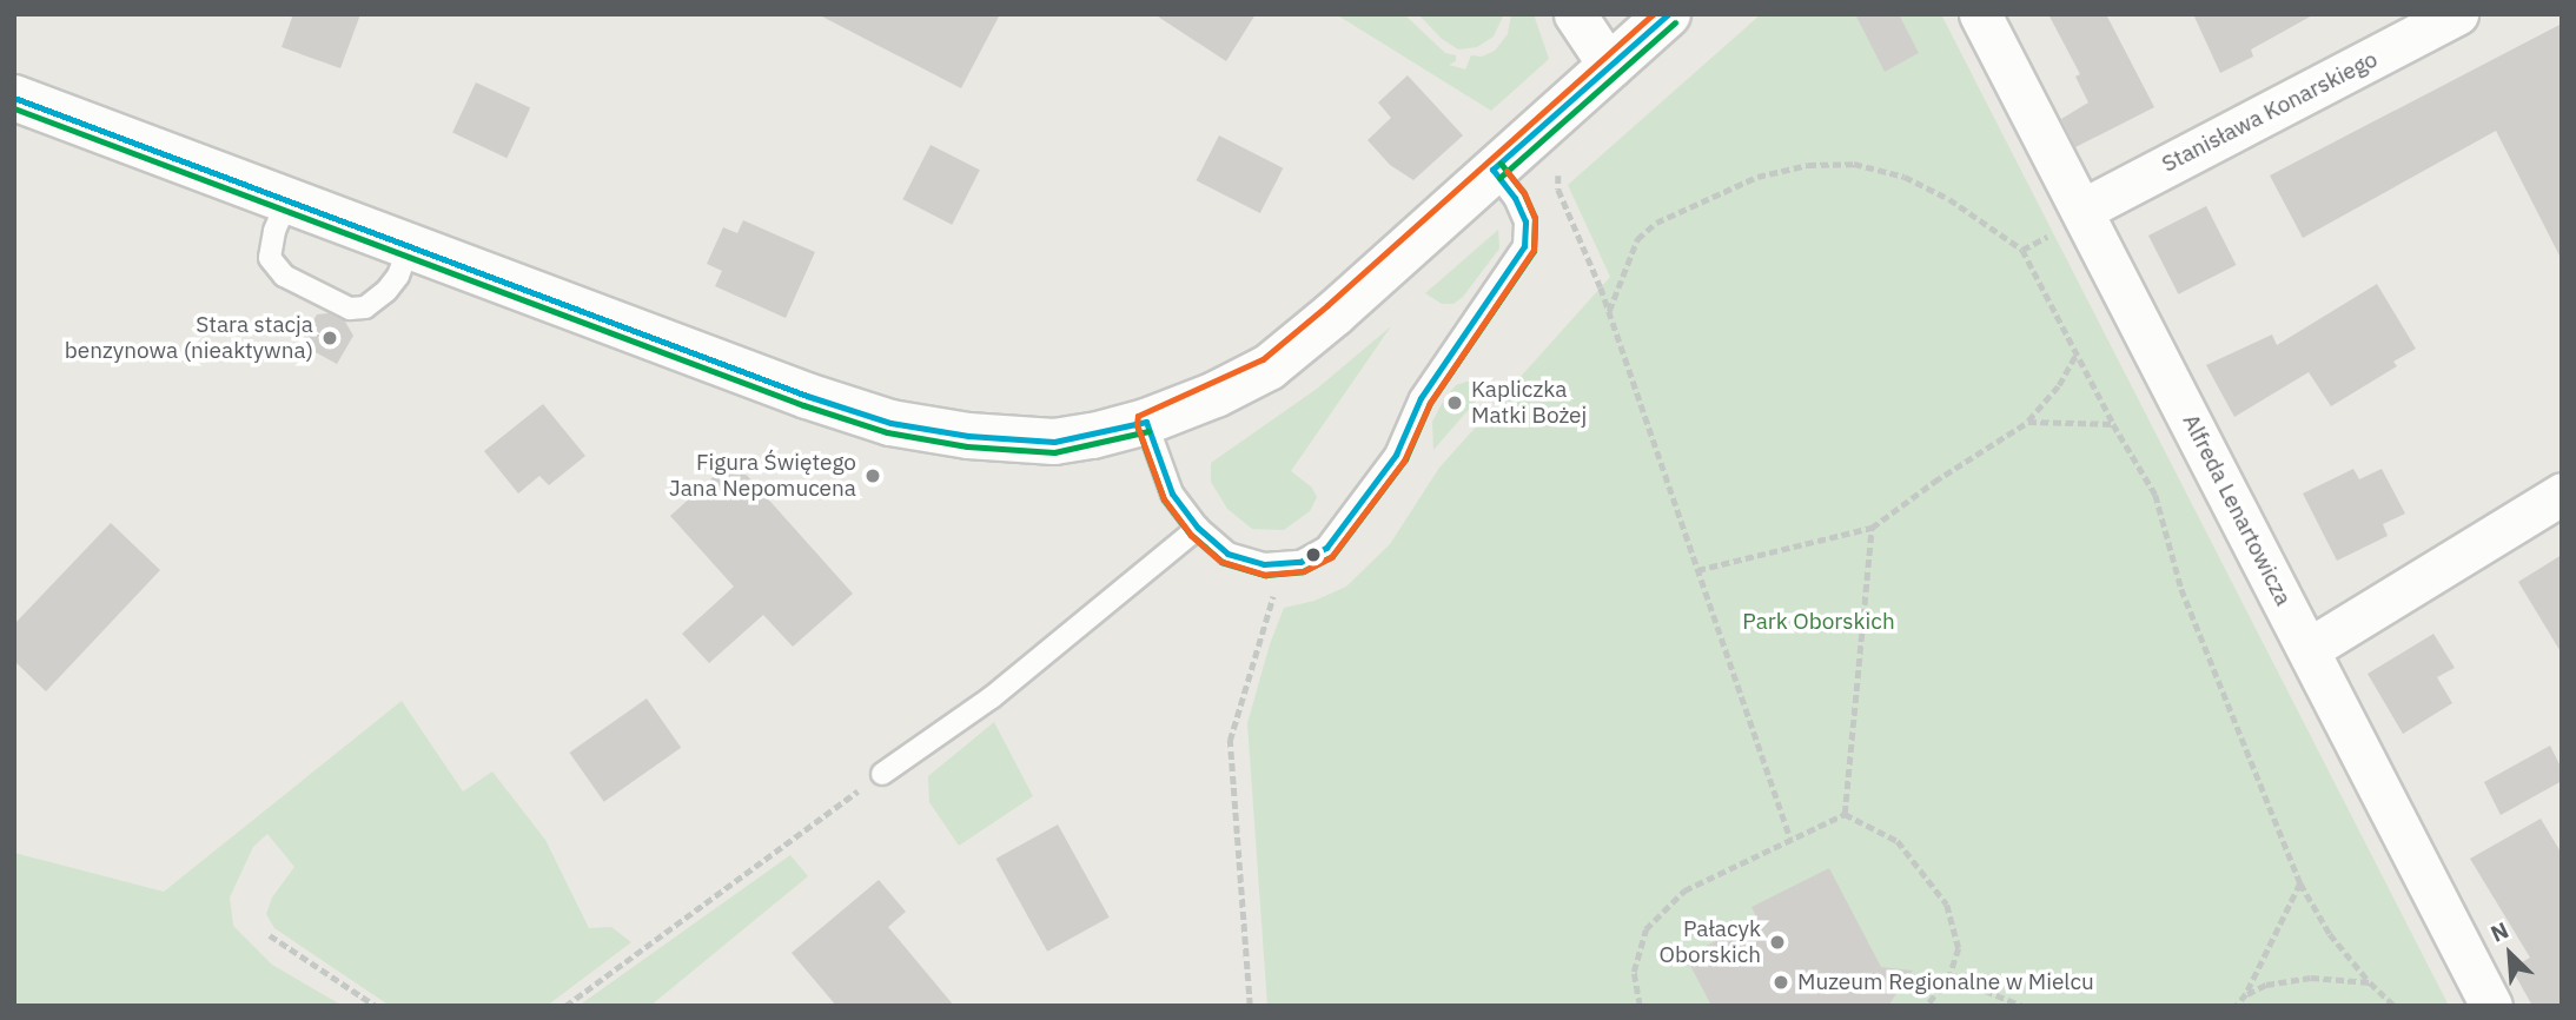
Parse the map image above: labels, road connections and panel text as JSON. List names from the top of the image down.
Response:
{
  "streets": {
    "street": ["Stanisława Konarskiego", "Alfreda Lenartowicza"]
  },
  "crossings": [
    ["Stanisława Konarskiego", "Alfreda Lenartowicza"]
  ],
  "parks": ["Park Oborskich"],
  "places": [
    "Stara stacja benzynowa (nieaktywna)",
    "Kapliczka Matki Bożej",
    "Figura Świętego Jana Nepomucena",
    "Pałacyk Oborskich",
    "Muzeum Regionalne w Mielcu"
  ],
  "north": "top left"
}
